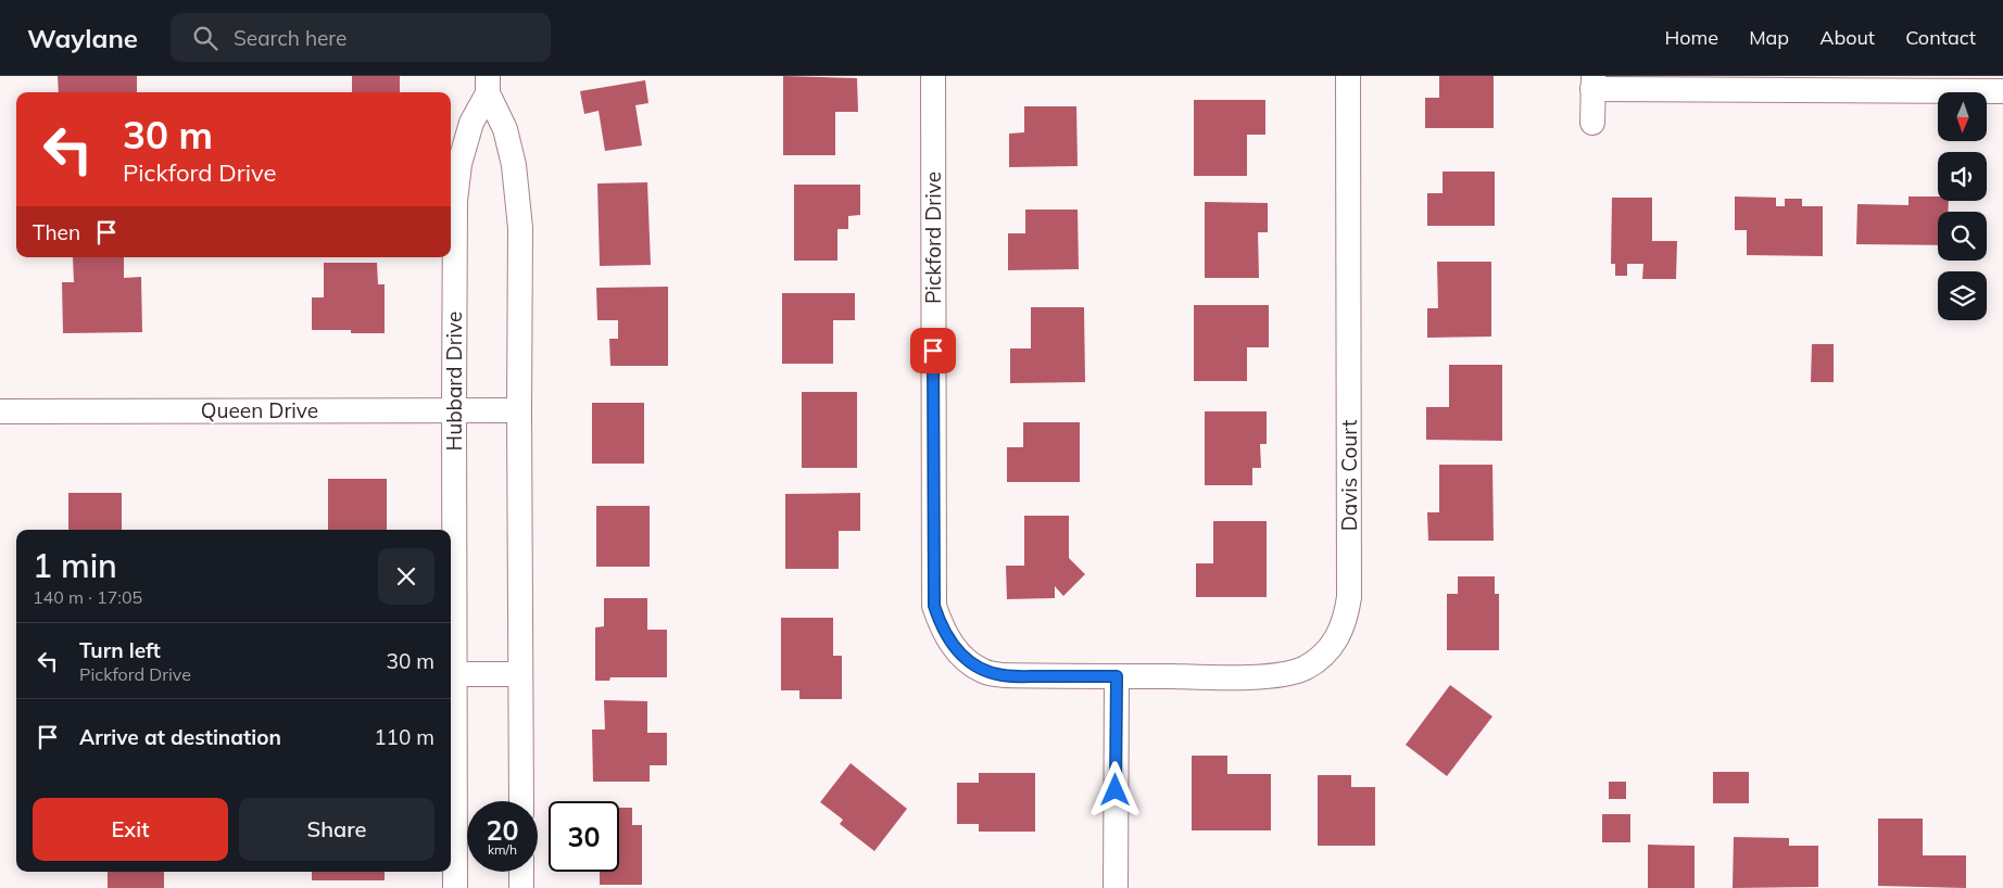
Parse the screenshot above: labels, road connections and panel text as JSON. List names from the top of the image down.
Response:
{
  "streets": {
    "street": [
      "Pickford Drive",
      "Hubbard Drive",
      "Queen Drive",
      "Davis Court"
    ]
  },
  "crossings": [
    ["Pickford Drive", "Davis Court"],
    ["Hubbard Drive", "Queen Drive"]
  ],
  "north": "bottom",
  "page": {
    "header": "Waylane",
    "search": "Search here",
    "nav": [
      "Home",
      "Map",
      "About",
      "Contact"
    ],
    "turn": ["30 m", "Pickford Drive"],
    "then": "Then",
    "heading": ["1 min", "140 m · 17:05"],
    "list": [
      {
        "name": "Turn left",
        "note": "Pickford Drive",
        "value": "30 m"
      },
      {
        "name": "Arrive at destination",
        "value": "110 m"
      }
    ],
    "buttons": ["Exit", "Share"],
    "speed": "20 km/h",
    "limit": "30"
  }
}
